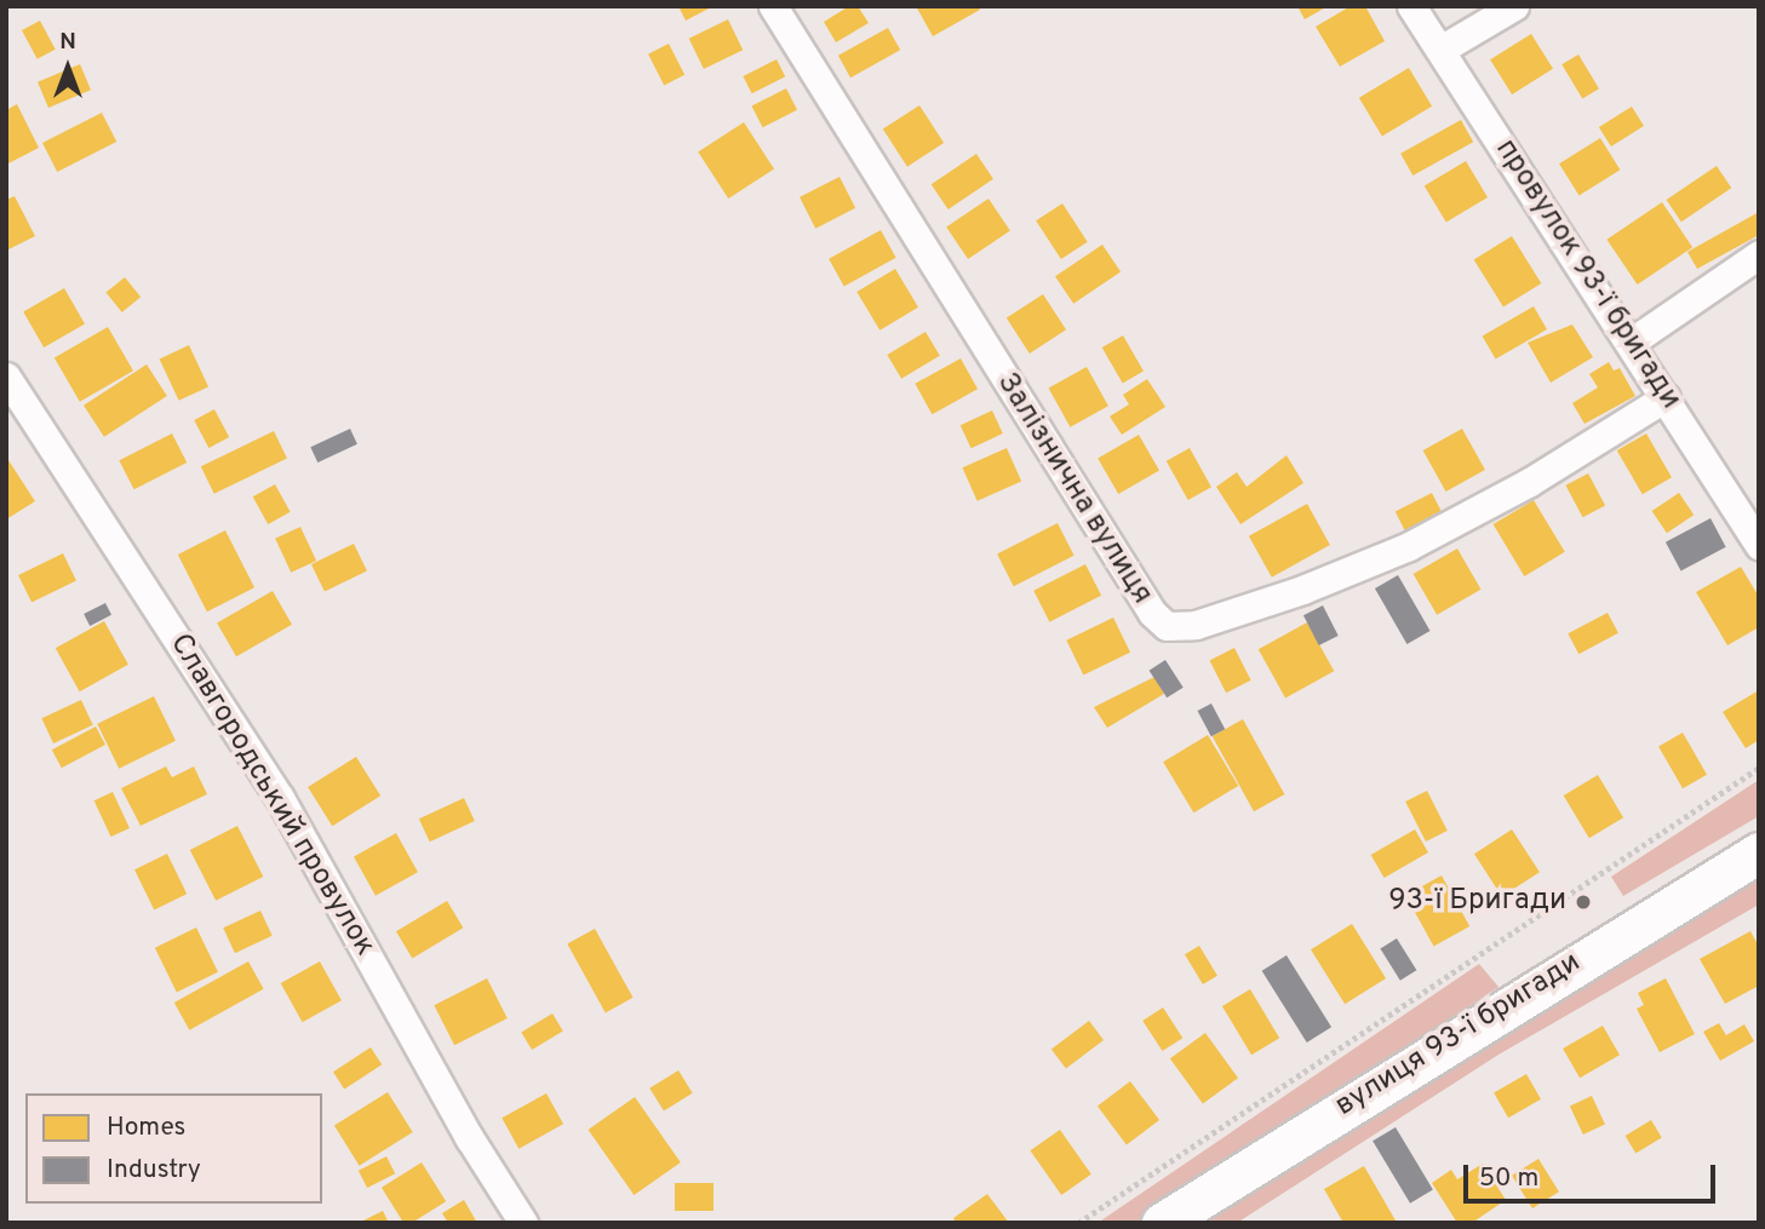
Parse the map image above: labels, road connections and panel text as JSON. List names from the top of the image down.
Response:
{
  "streets": {
    "main road": ["вулиця 93-ї бригади"],
    "street": ["провулок 93-ї бригади", "Залізнична вулиця", "Славгородський провулок"]
  },
  "crossings": [
    ["провулок 93-ї бригади", "Залізнична вулиця"]
  ],
  "places": ["93-ї Бригади"],
  "legend": ["Homes", "Industry"],
  "scale_bar": "50 m",
  "north": "top"
}
